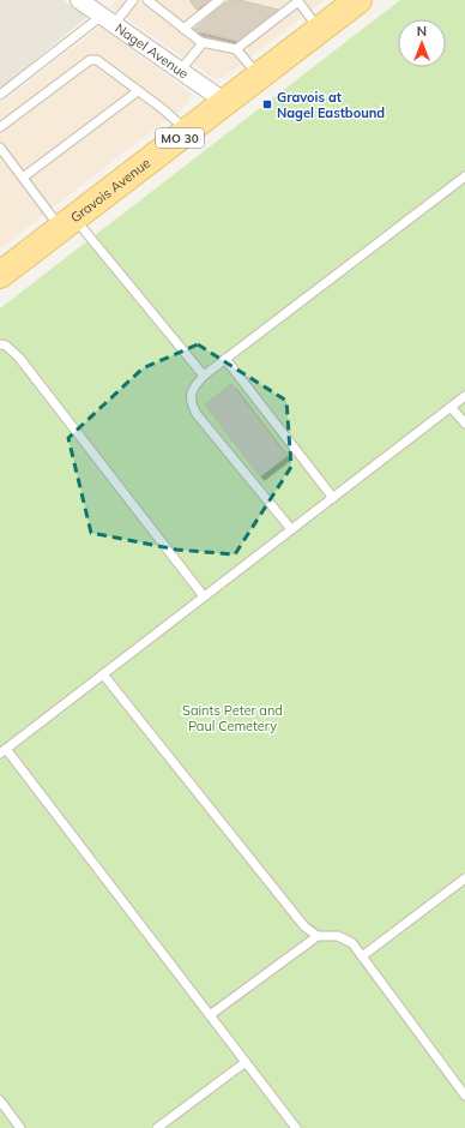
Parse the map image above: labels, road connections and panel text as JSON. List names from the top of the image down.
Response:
{
  "streets": {
    "main road": ["MO 30", "Gravois Avenue"],
    "street": ["Nagel Avenue"]
  },
  "crossings": [
    ["Nagel Avenue", "Gravois Avenue"]
  ],
  "parks": ["Saints Peter and Paul Cemetery"],
  "places": {
    "transit": ["Gravois at Nagel Eastbound"]
  },
  "north": "top"
}
